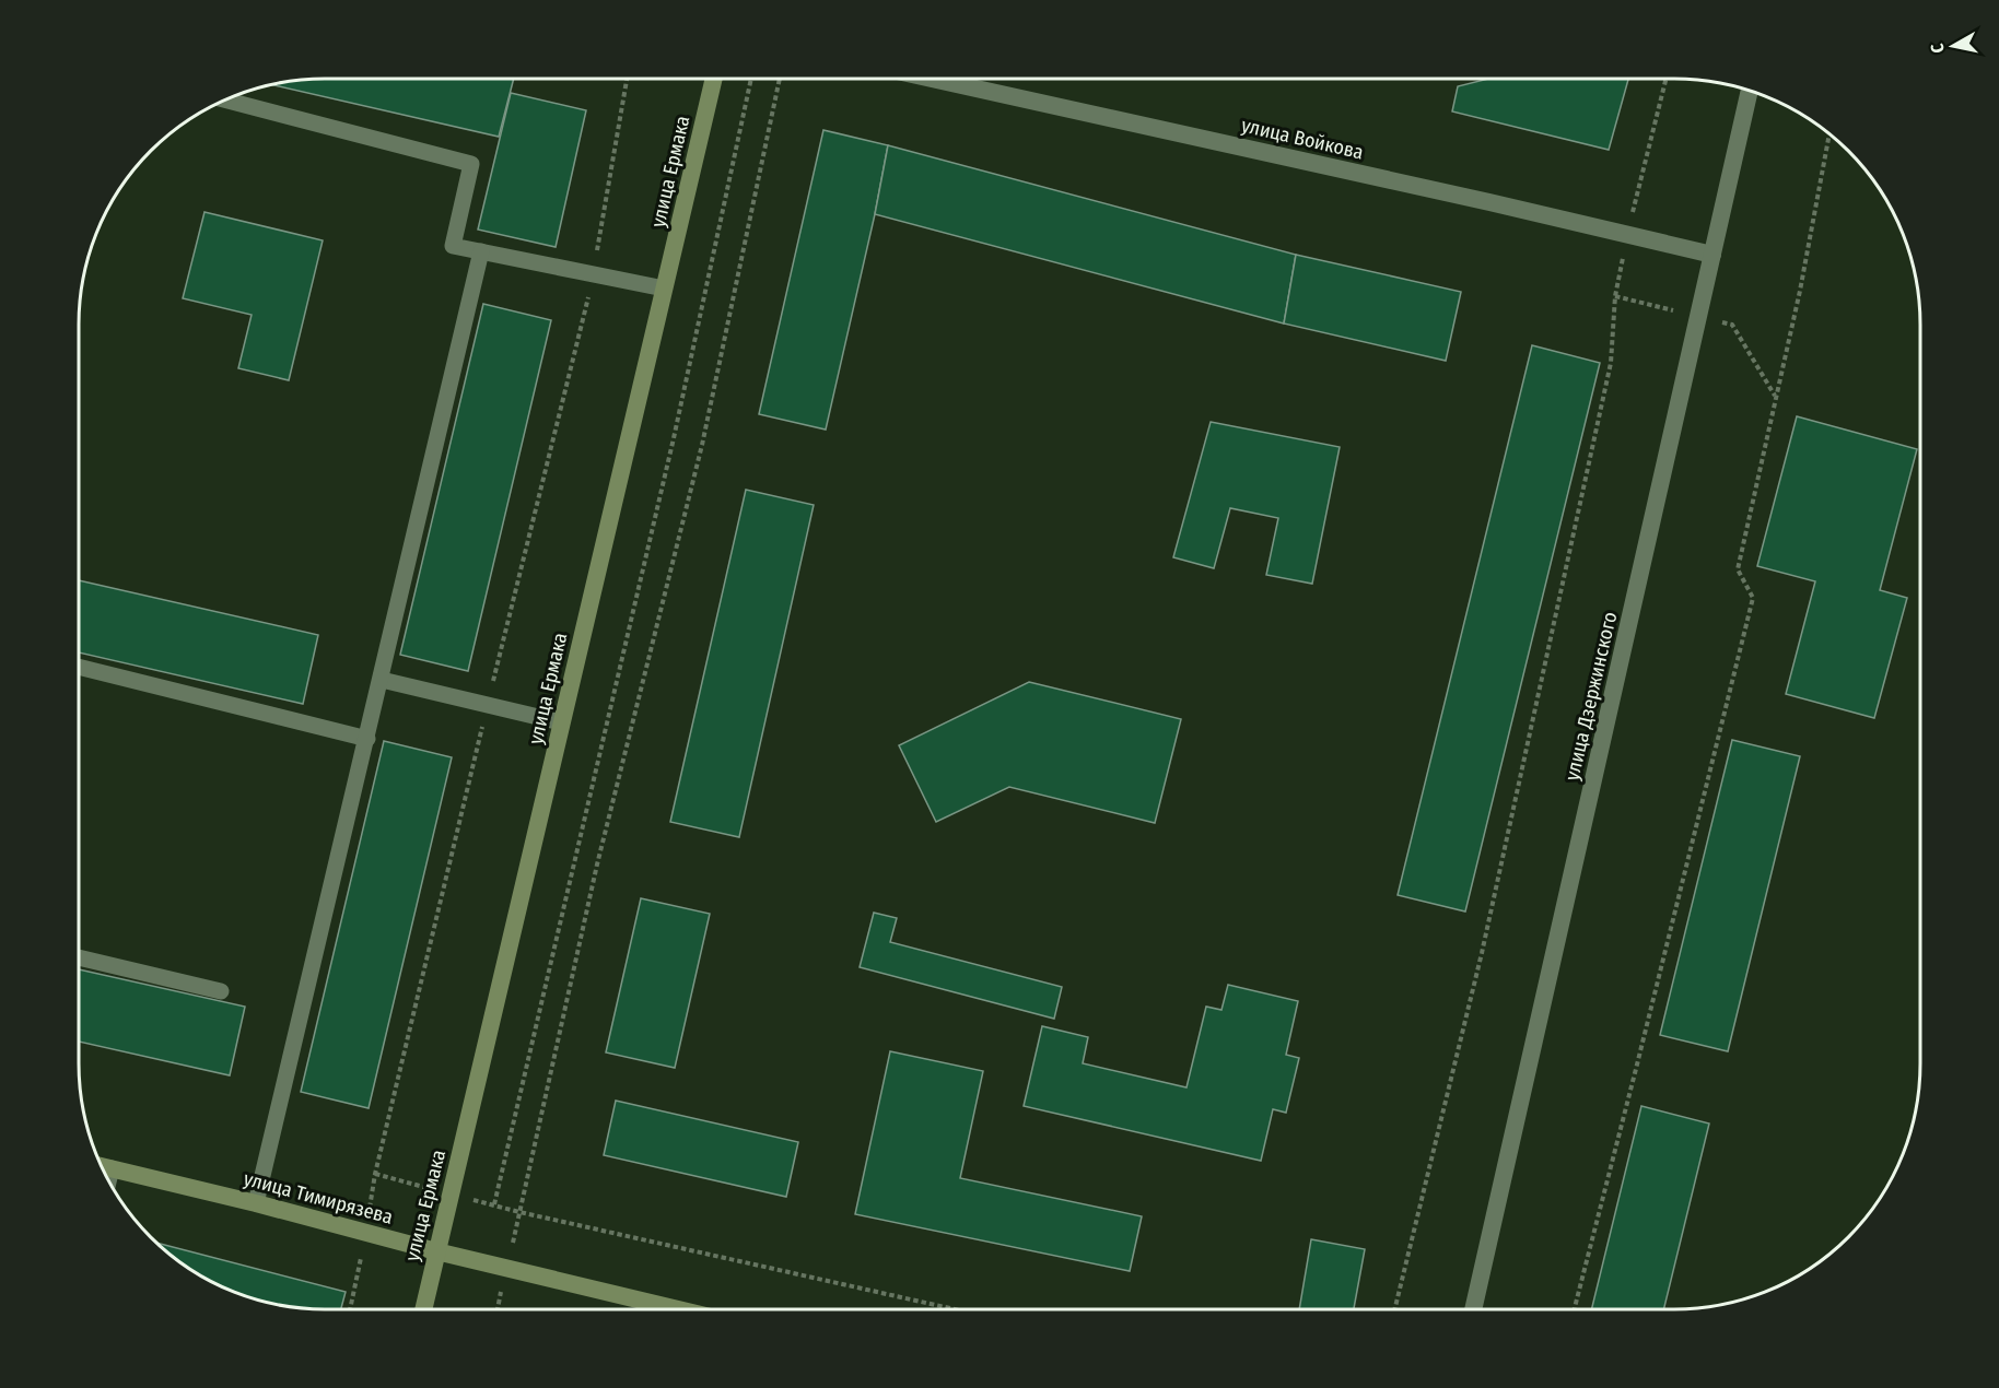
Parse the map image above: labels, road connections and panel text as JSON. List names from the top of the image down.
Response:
{
  "streets": {
    "main road": ["улица Ермака", "улица Тимирязева"],
    "street": ["улица Войкова", "улица Дзержинского"]
  },
  "crossings": [
    ["улица Войкова", "улица Дзержинского"],
    ["улица Ермака", "улица Тимирязева"]
  ],
  "north": "left"
}
